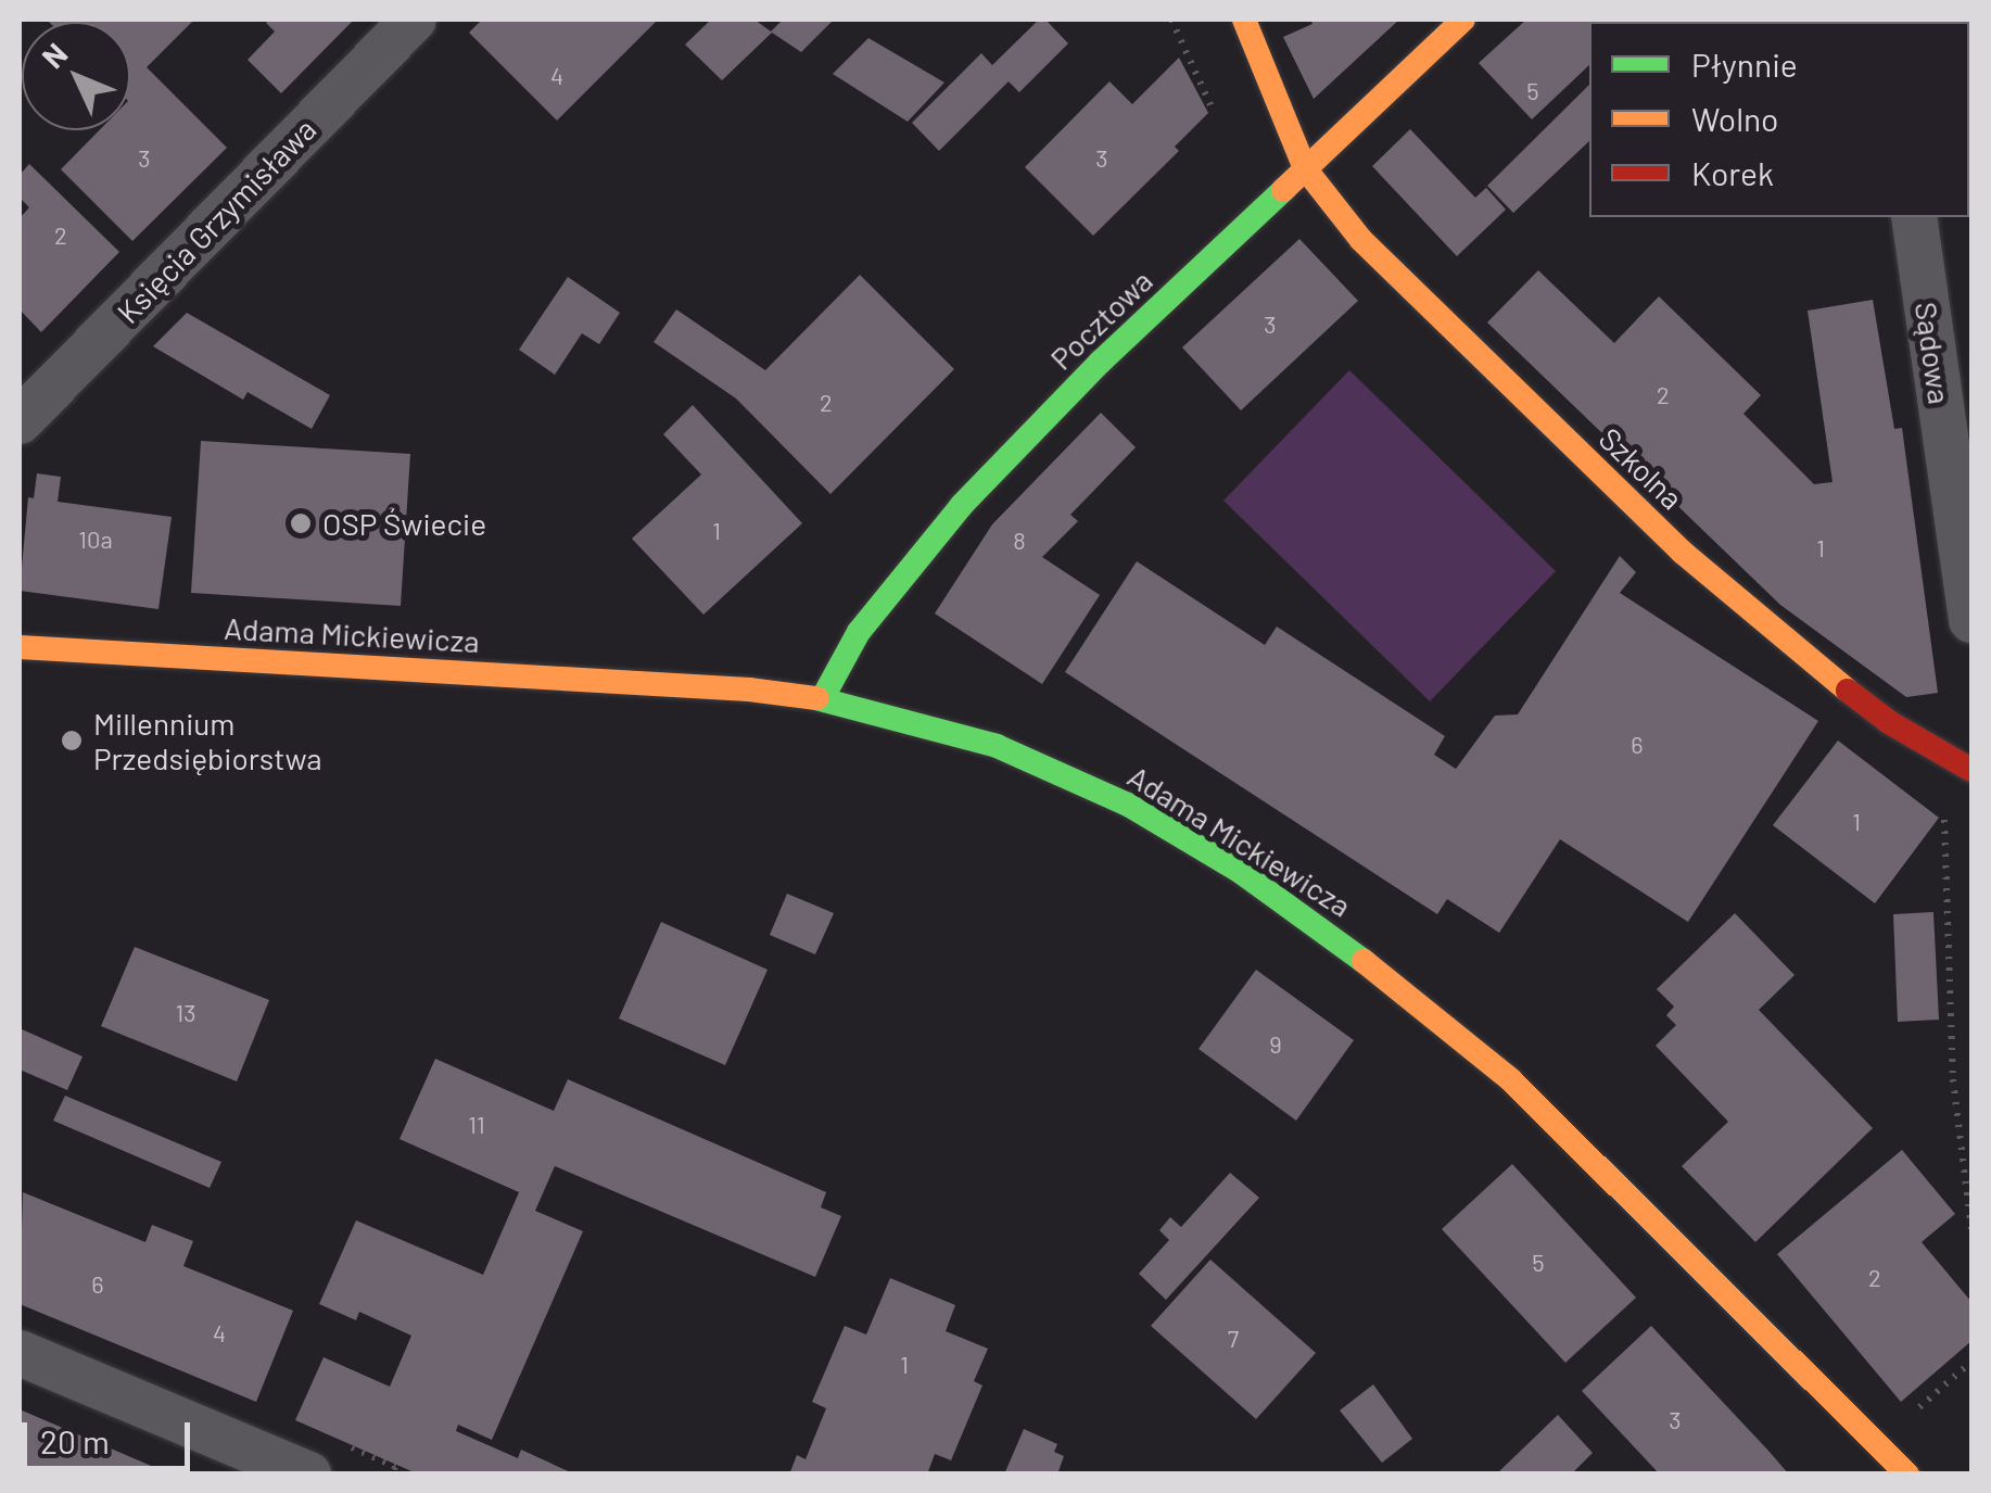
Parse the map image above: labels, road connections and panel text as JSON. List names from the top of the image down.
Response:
{
  "streets": {
    "street": [
      "Księcia Grzymisława",
      "Pocztowa",
      "Sądowa",
      "Szkolna",
      "Adama Mickiewicza"
    ]
  },
  "crossings": [
    ["Pocztowa", "Szkolna"],
    ["Pocztowa", "Adama Mickiewicza"]
  ],
  "places": ["OSP Świecie", "Millennium Przedsiębiorstwa"],
  "house_numbers": [
    "4",
    "5",
    "3",
    "3",
    "2",
    "3",
    "2",
    "2",
    "1",
    "10a",
    "8",
    "1",
    "6",
    "1",
    "13",
    "9",
    "11",
    "5",
    "2",
    "6",
    "4",
    "7",
    "1",
    "3"
  ],
  "legend": ["Płynnie", "Wolno", "Korek"],
  "scale_bar": "20 m",
  "north": "top left"
}
